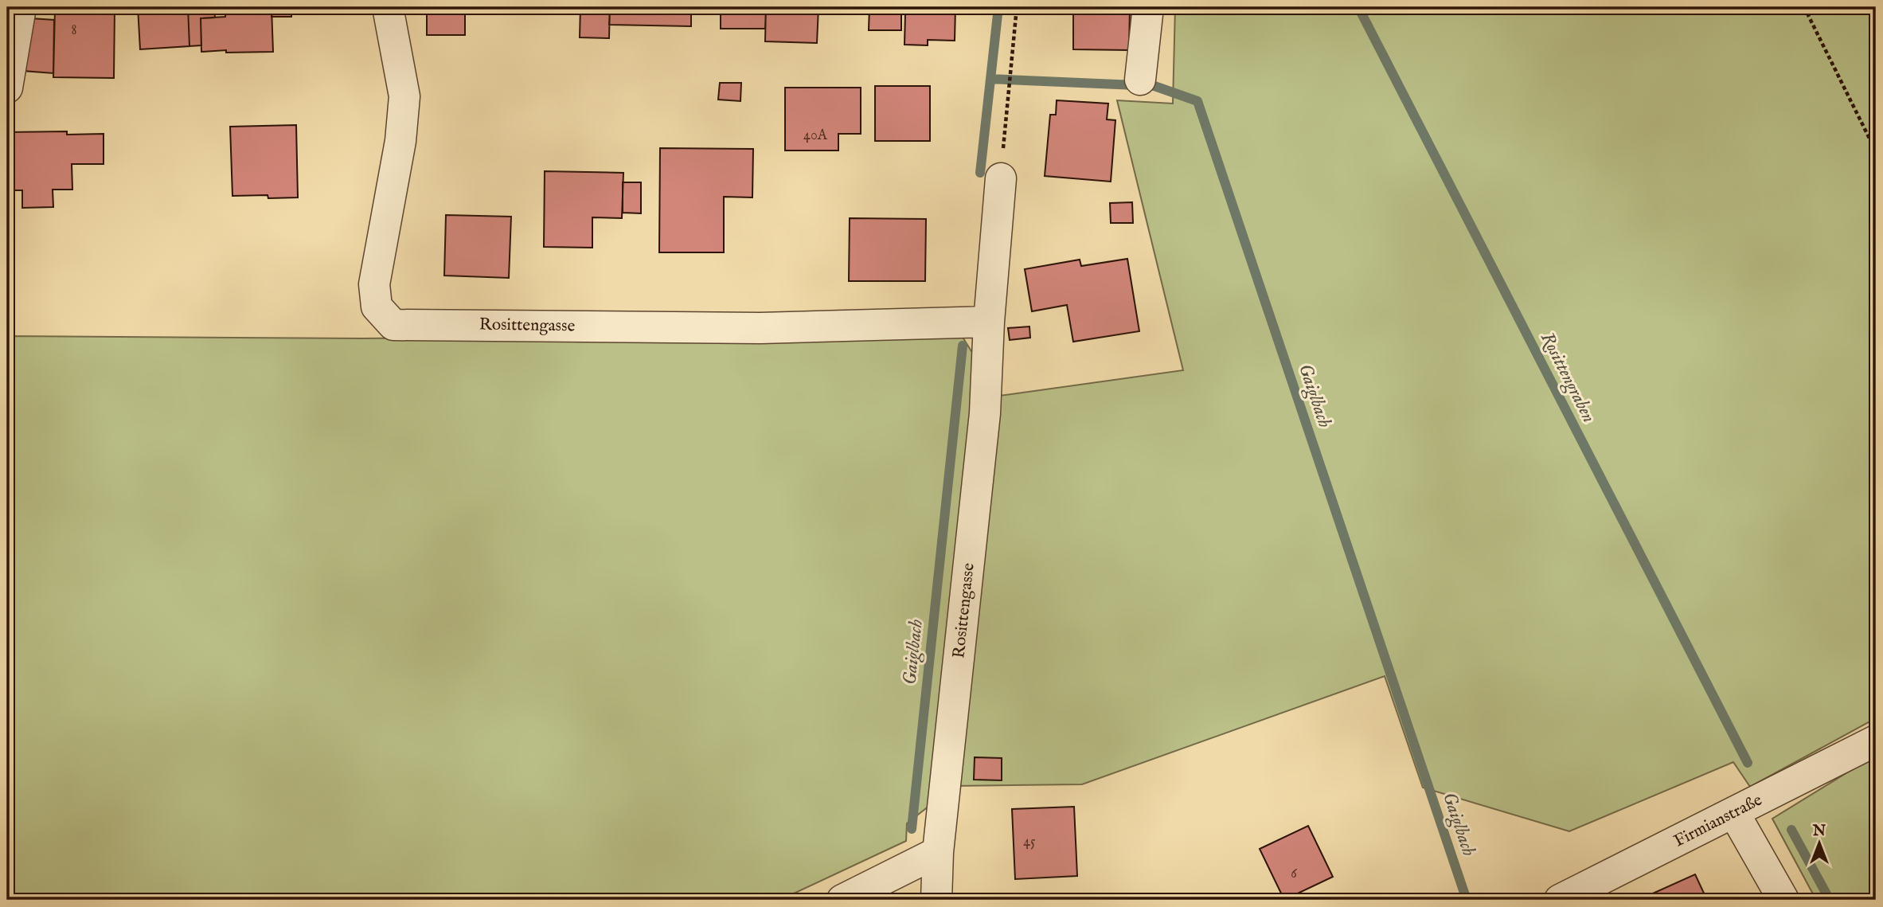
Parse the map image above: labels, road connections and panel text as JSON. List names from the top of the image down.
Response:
{
  "streets": {
    "street": ["Rosittengasse", "Firmianstraße"]
  },
  "water": ["Rosittengraben", "Gaiglbach"],
  "house_numbers": [
    "8",
    "40A",
    "45",
    "6"
  ],
  "north": "top"
}
